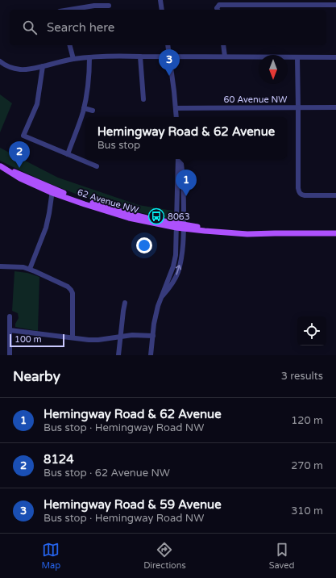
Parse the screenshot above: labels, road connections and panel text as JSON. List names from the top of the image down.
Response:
{
  "streets": {
    "main road": ["62 Avenue NW"],
    "street": ["60 Avenue NW"]
  },
  "places": {
    "bus stop": ["8063"]
  },
  "scale_bar": "100 m",
  "north": "bottom",
  "page": {
    "search": "Search here",
    "pins": ["3", "2", "1"],
    "popup": ["Hemingway Road & 62 Avenue", "Bus stop"],
    "scale": "100 m",
    "heading": ["Nearby", "3 results"],
    "list": [
      {
        "mark": "1",
        "name": "Hemingway Road & 62 Avenue",
        "note": "Bus stop · Hemingway Road NW",
        "value": "120 m"
      },
      {
        "mark": "2",
        "name": "8124",
        "note": "Bus stop · 62 Avenue NW",
        "value": "270 m"
      },
      {
        "mark": "3",
        "name": "Hemingway Road & 59 Avenue",
        "note": "Bus stop · Hemingway Road NW",
        "value": "310 m"
      }
    ],
    "nav": ["Map", "Directions", "Saved"]
  }
}
